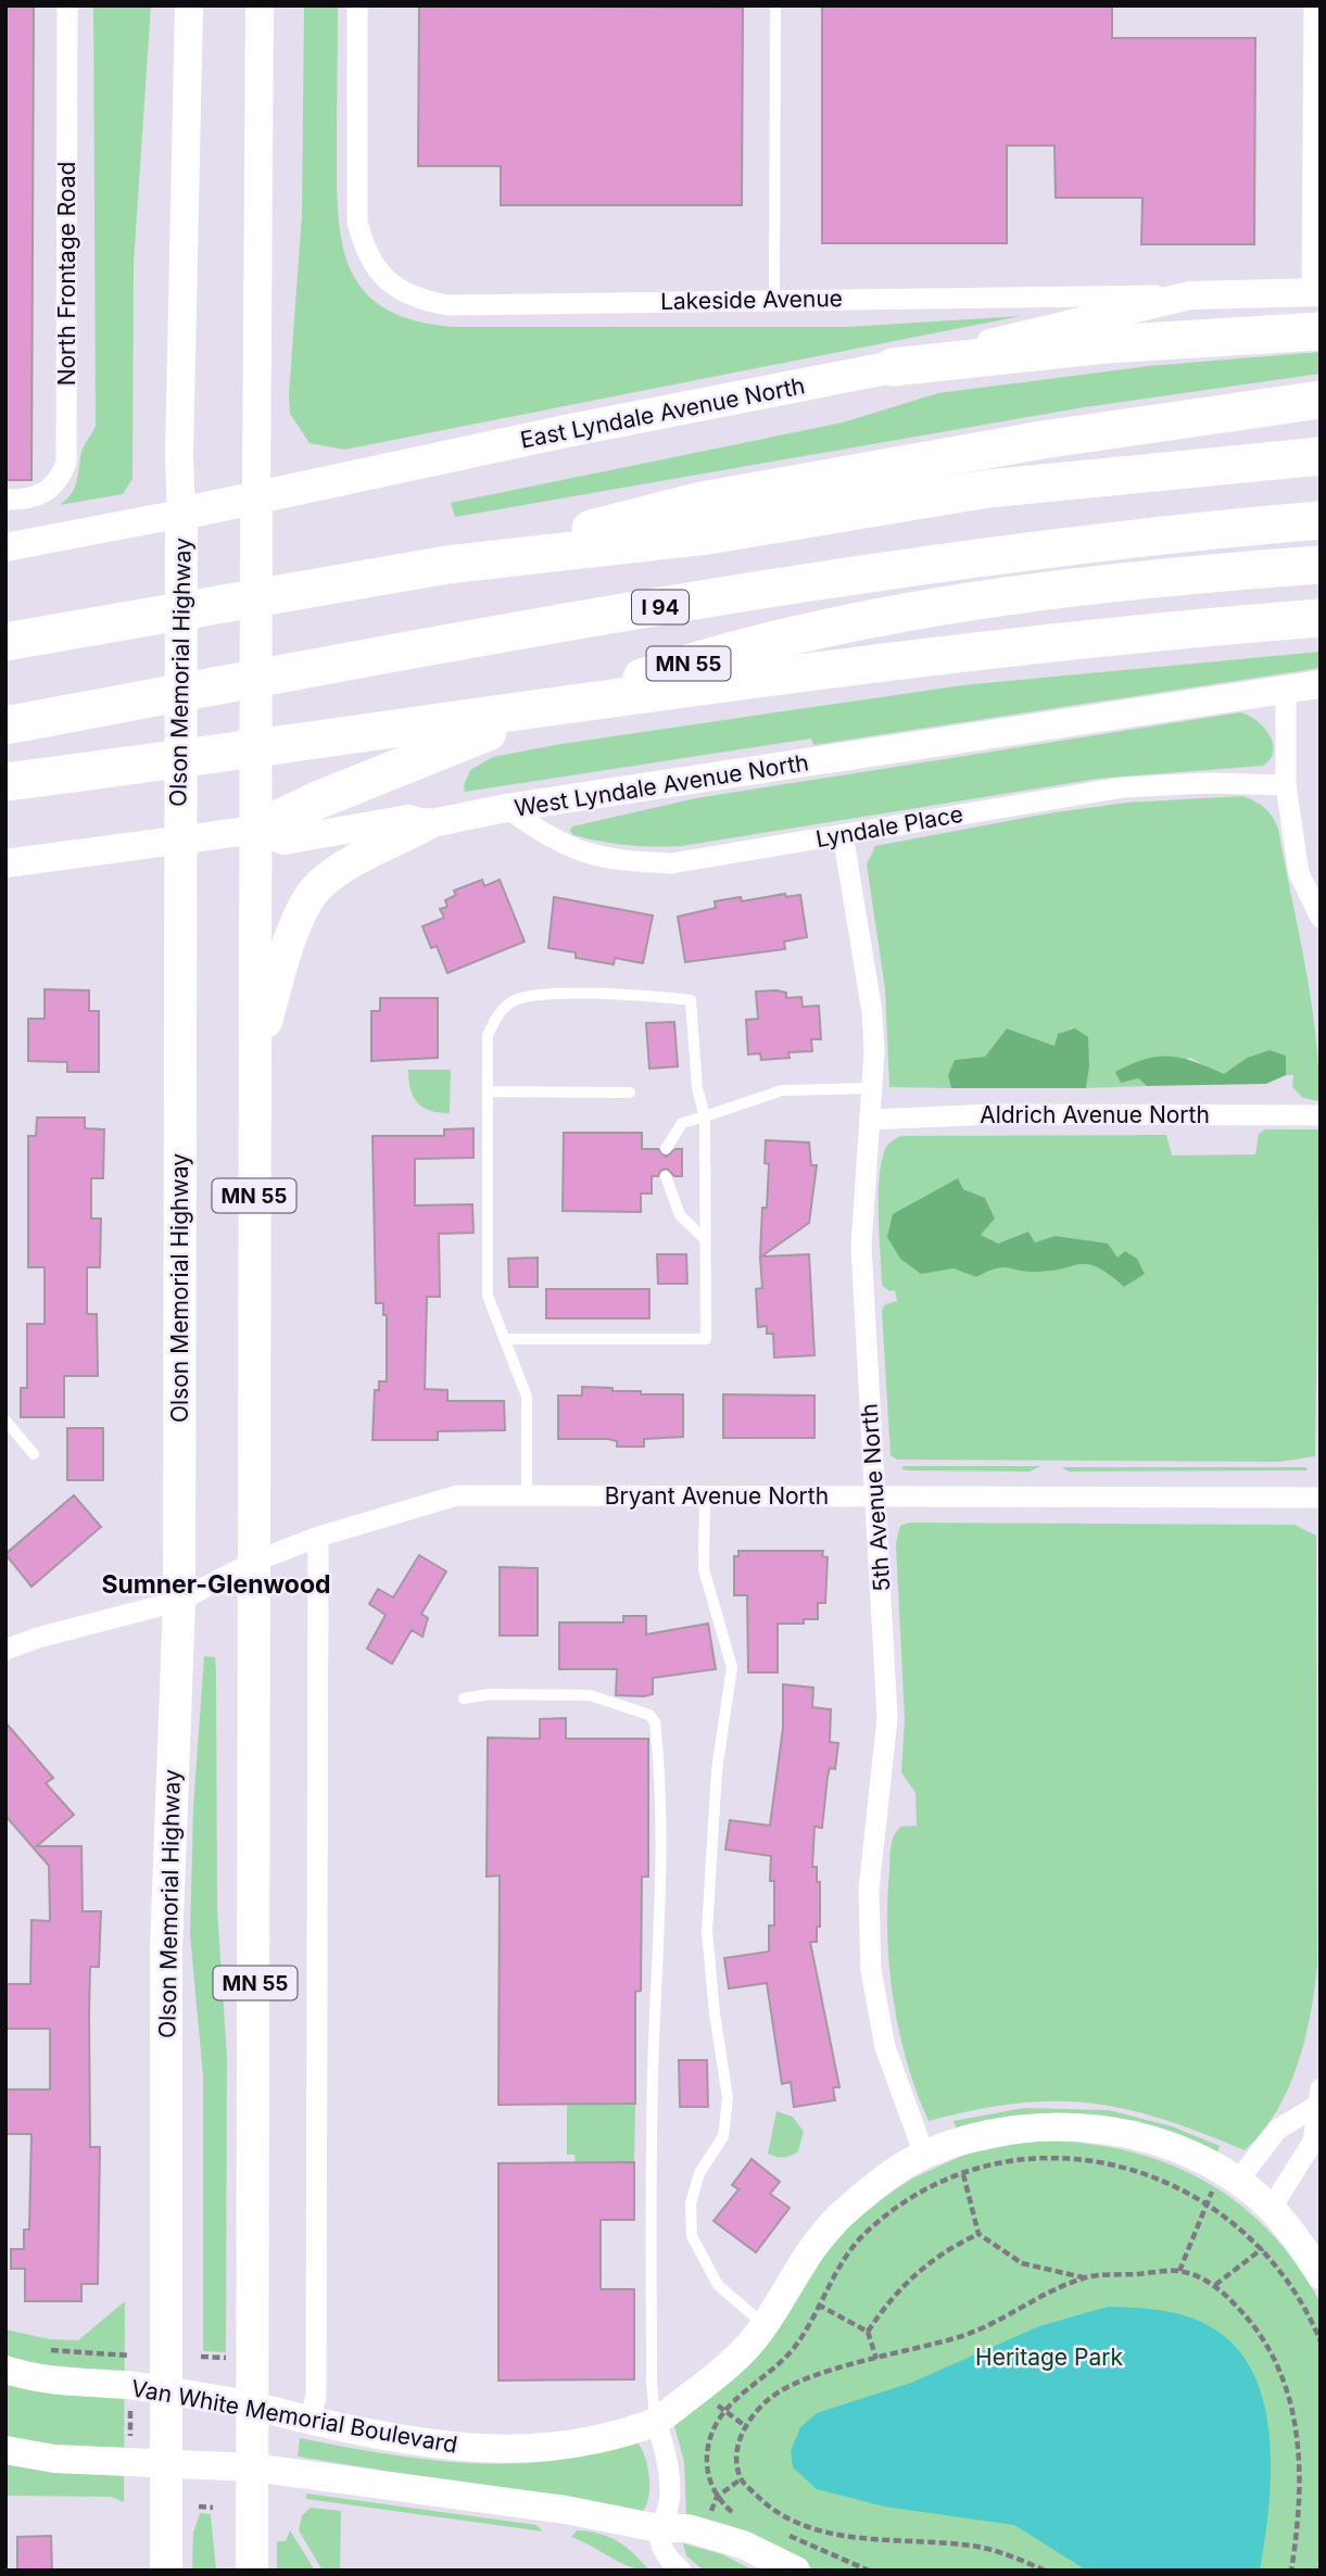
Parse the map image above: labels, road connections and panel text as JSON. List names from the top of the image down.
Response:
{
  "streets": {
    "highway": ["I 94", "MN 55"],
    "main road": [
      "East Lyndale Avenue North",
      "Olson Memorial Highway",
      "West Lyndale Avenue North",
      "Van White Memorial Boulevard"
    ],
    "street": [
      "North Frontage Road",
      "Lakeside Avenue",
      "Lyndale Place",
      "Aldrich Avenue North",
      "Bryant Avenue North",
      "5th Avenue North"
    ]
  },
  "crossings": [
    ["Lakeside Avenue", "East Lyndale Avenue North"],
    ["East Lyndale Avenue North", "Olson Memorial Highway"],
    ["MN 55", "West Lyndale Avenue North"],
    ["MN 55", "Bryant Avenue North"],
    ["MN 55", "Van White Memorial Boulevard"],
    ["Olson Memorial Highway", "West Lyndale Avenue North"],
    ["Olson Memorial Highway", "Bryant Avenue North"],
    ["Olson Memorial Highway", "Van White Memorial Boulevard"],
    ["West Lyndale Avenue North", "Lyndale Place"],
    ["Lyndale Place", "5th Avenue North"],
    ["Aldrich Avenue North", "5th Avenue North"],
    ["Bryant Avenue North", "5th Avenue North"],
    ["5th Avenue North", "Van White Memorial Boulevard"]
  ],
  "districts": ["Sumner-Glenwood"],
  "parks": ["Heritage Park"]
}
